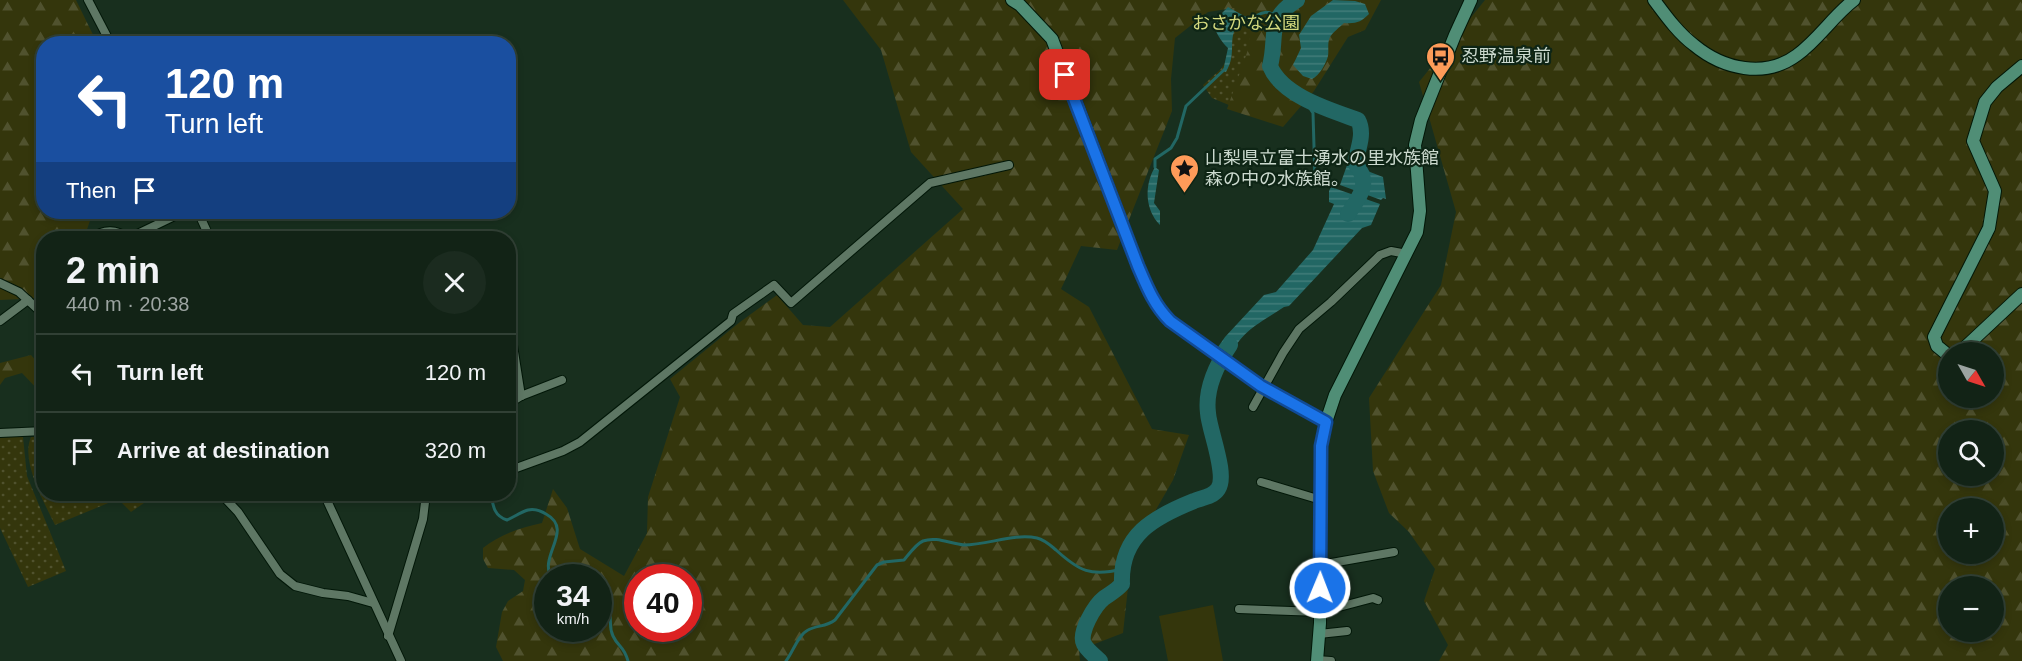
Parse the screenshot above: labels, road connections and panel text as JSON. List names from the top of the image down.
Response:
{
  "parks": ["おさかな公園"],
  "places": {
    "bus stop": ["忍野温泉前"],
    "place": ["山梨県立富士湧水の里水族館 森の中の水族館。"]
  },
  "north": "bottom right",
  "page": {
    "turn": ["120 m", "Turn left"],
    "then": "Then",
    "heading": ["2 min", "440 m · 20:38"],
    "list": [
      {
        "name": "Turn left",
        "value": "120 m"
      },
      {
        "name": "Arrive at destination",
        "value": "320 m"
      }
    ],
    "map_buttons": ["+", "−"],
    "speed": "34 km/h",
    "limit": "40"
  }
}
